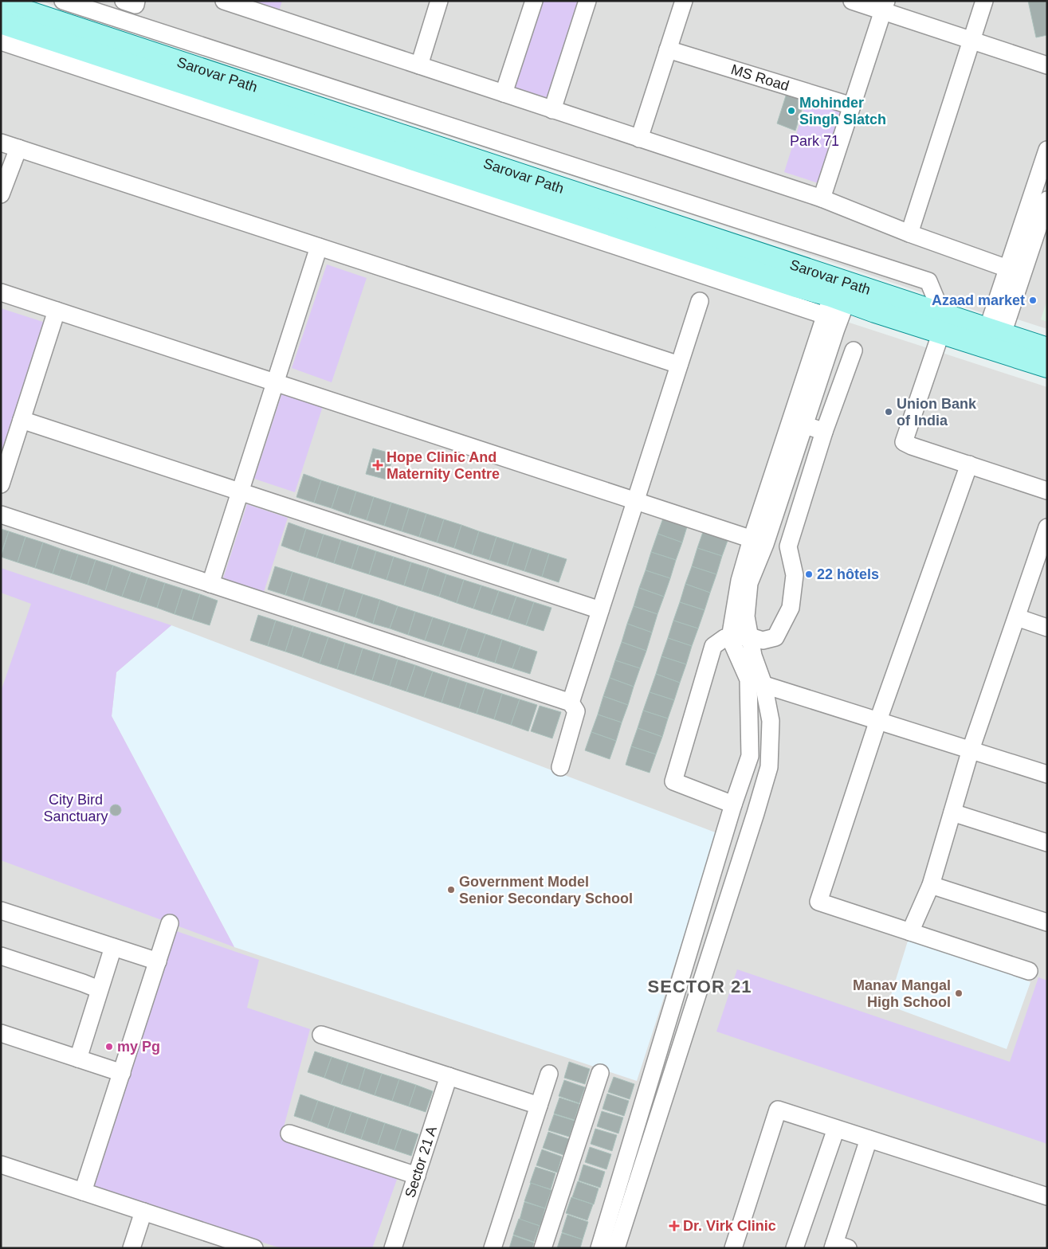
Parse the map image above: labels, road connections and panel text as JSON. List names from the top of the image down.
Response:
{
  "streets": {
    "main road": ["Sarovar Path"],
    "street": ["MS Road", "Sector 21 A"]
  },
  "districts": ["SECTOR 21"],
  "parks": ["Park 71", "City Bird Sanctuary"],
  "places": {
    "other": [
      "Mohinder Singh Slatch",
      "Azaad market",
      "Union Bank of India",
      "22 hôtels",
      "Government Model Senior Secondary School",
      "Manav Mangal High School",
      "my Pg"
    ],
    "health": ["Hope Clinic And Maternity Centre", "Dr. Virk Clinic"]
  }
}
